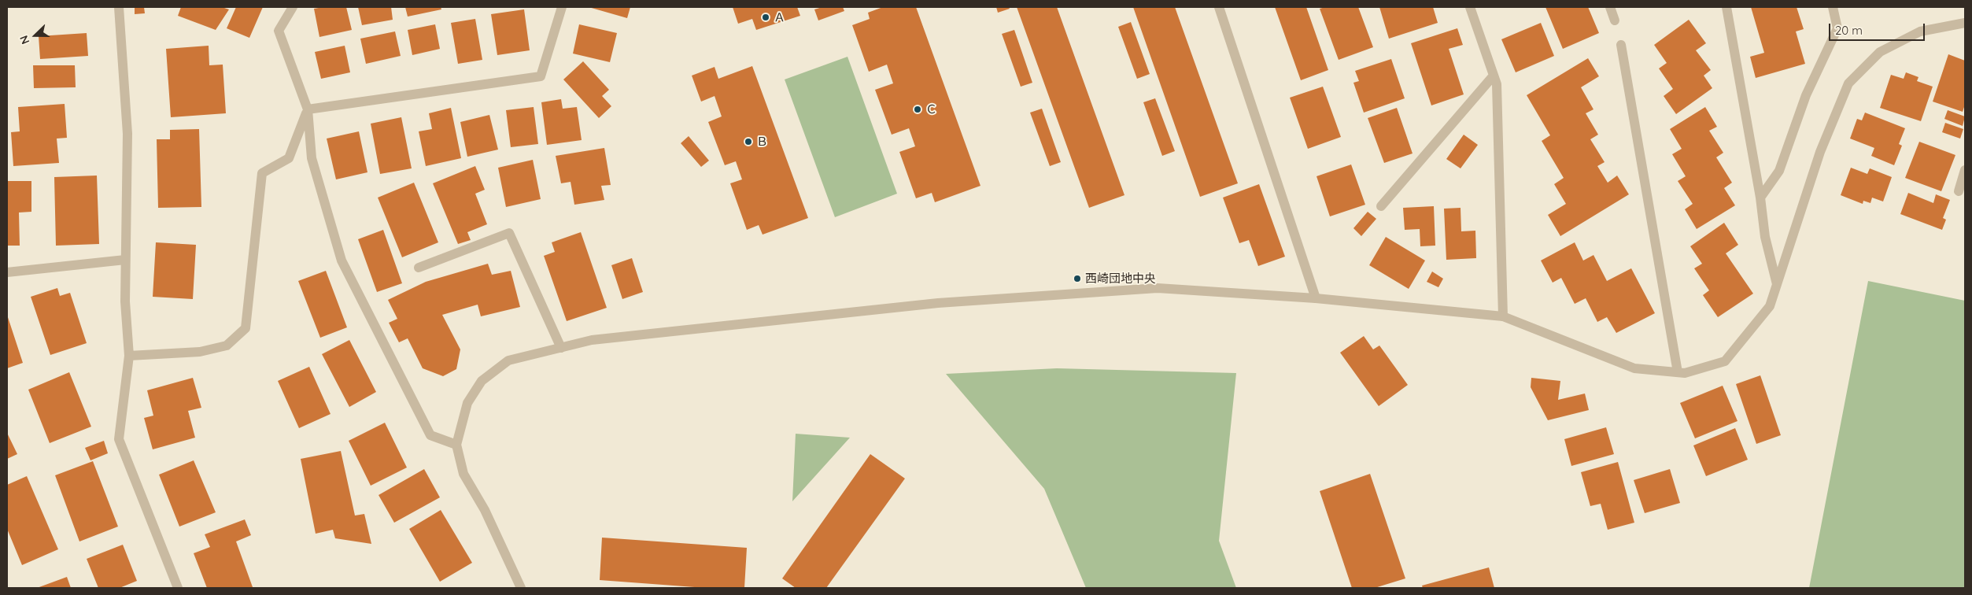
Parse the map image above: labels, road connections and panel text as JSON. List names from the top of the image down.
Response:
{
  "places": [
    "Ａ",
    "Ｃ",
    "Ｂ",
    "西崎団地中央"
  ],
  "scale_bar": "20 m",
  "north": "left"
}
